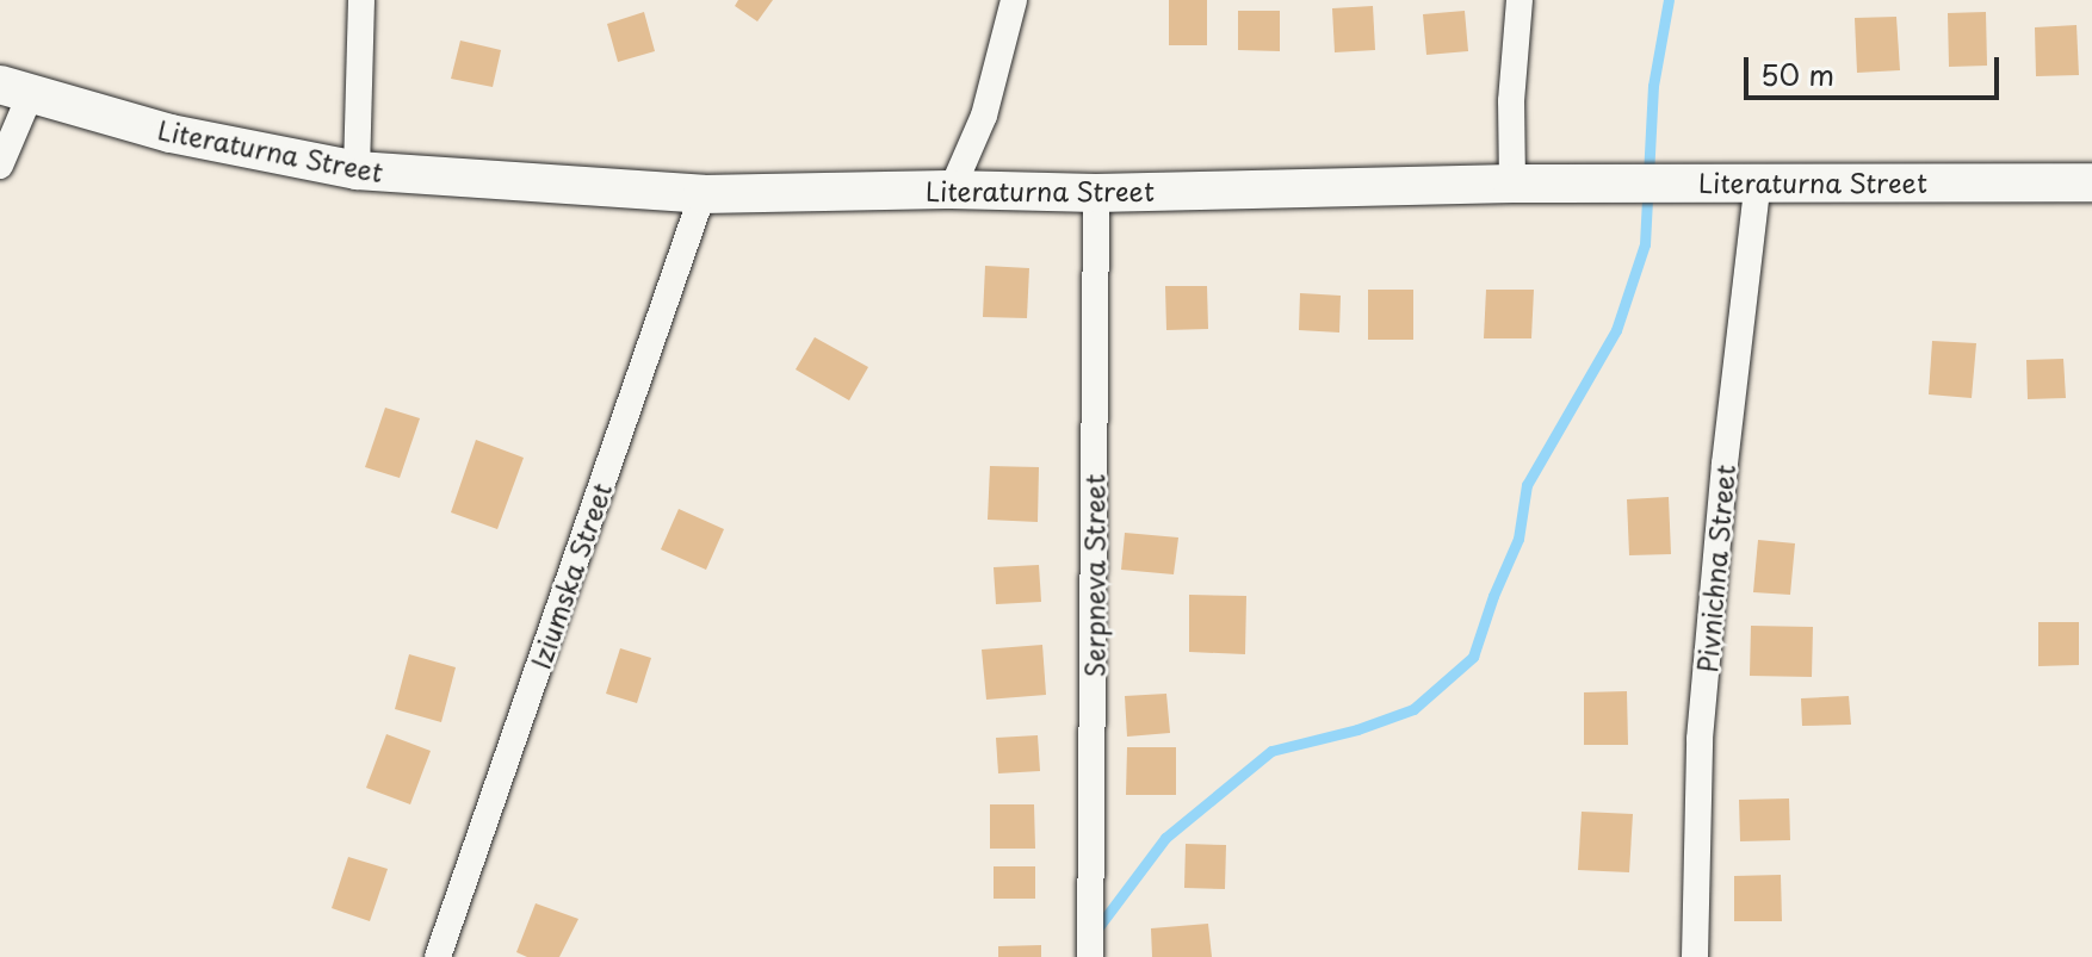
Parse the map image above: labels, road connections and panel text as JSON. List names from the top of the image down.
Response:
{
  "streets": {
    "street": [
      "Literaturna Street",
      "Pivnichna Street",
      "Iziumska Street",
      "Serpneva Street"
    ]
  },
  "crossings": [
    ["Literaturna Street", "Pivnichna Street"],
    ["Literaturna Street", "Iziumska Street"],
    ["Literaturna Street", "Serpneva Street"]
  ],
  "scale_bar": "50 m"
}
